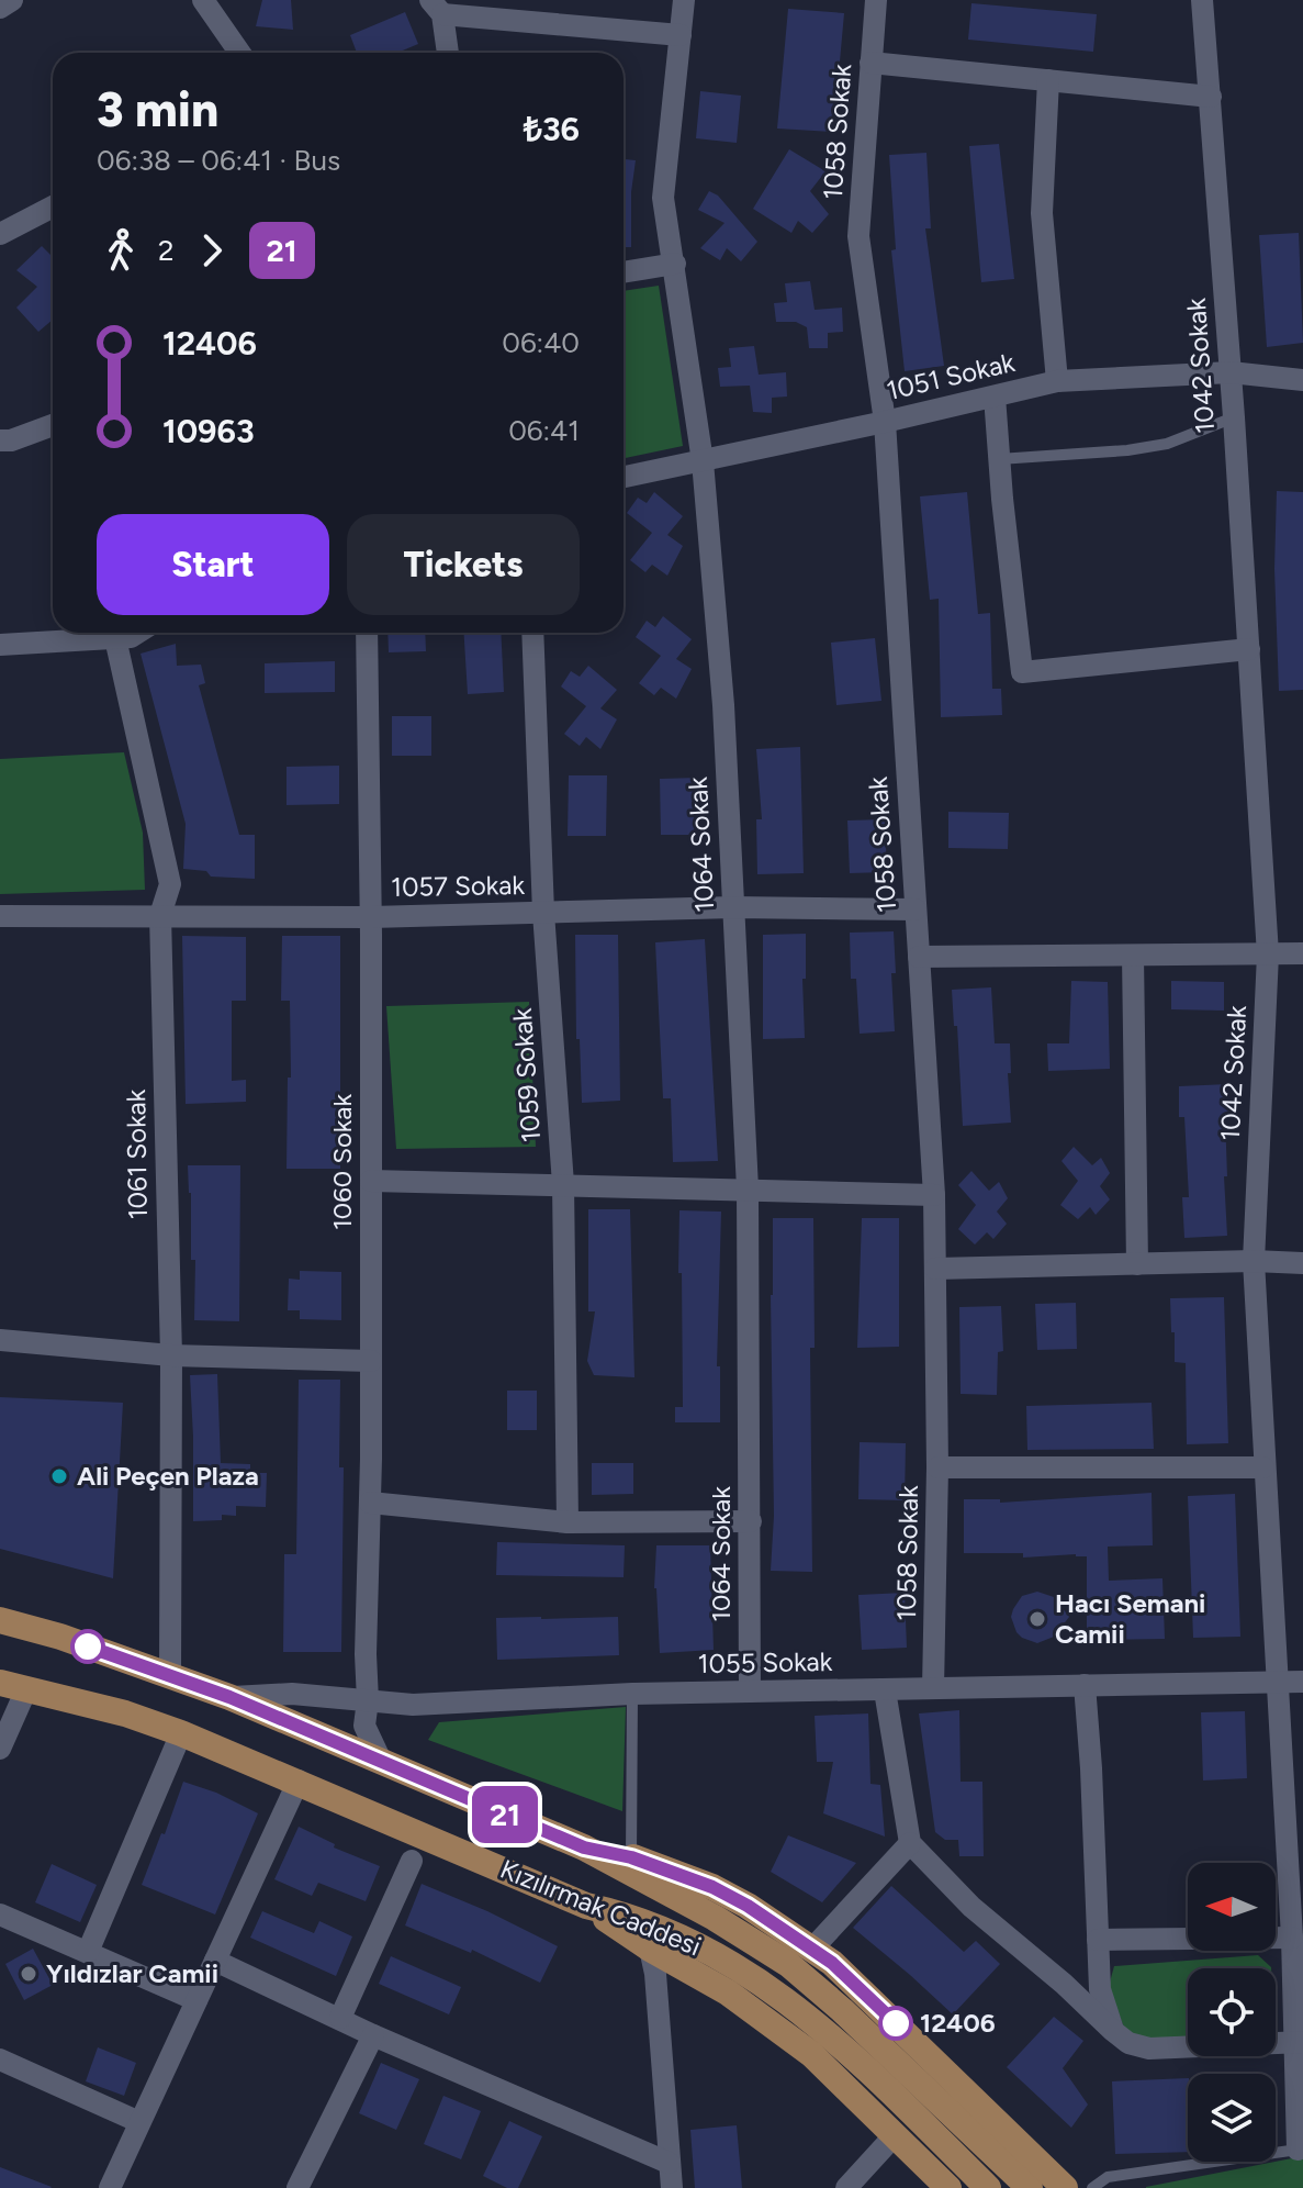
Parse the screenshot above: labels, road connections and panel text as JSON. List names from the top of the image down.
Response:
{
  "streets": {
    "main road": ["Kızılırmak Caddesi"],
    "street": [
      "1058 Sokak",
      "1042 Sokak",
      "1051 Sokak",
      "1064 Sokak",
      "1057 Sokak",
      "1059 Sokak",
      "1061 Sokak",
      "1060 Sokak",
      "1055 Sokak"
    ]
  },
  "crossings": [
    ["1058 Sokak", "1051 Sokak"],
    ["1058 Sokak", "1057 Sokak"],
    ["1058 Sokak", "1055 Sokak"],
    ["1042 Sokak", "1051 Sokak"],
    ["1042 Sokak", "1055 Sokak"],
    ["1051 Sokak", "1064 Sokak"],
    ["1064 Sokak", "1057 Sokak"],
    ["1064 Sokak", "1055 Sokak"],
    ["1057 Sokak", "1059 Sokak"],
    ["1057 Sokak", "1061 Sokak"],
    ["1057 Sokak", "1060 Sokak"],
    ["1061 Sokak", "Kızılırmak Caddesi"],
    ["1060 Sokak", "1055 Sokak"],
    ["1060 Sokak", "Kızılırmak Caddesi"],
    ["1055 Sokak", "Kızılırmak Caddesi"]
  ],
  "places": [
    "Ali Peçen Plaza",
    "Hacı Semani Camii",
    "Yıldızlar Camii",
    "12406"
  ],
  "lines": ["bus line 21"],
  "north": "left",
  "page": {
    "on_map": "21",
    "heading": ["3 min", "06:38 – 06:41 · Bus", "₺36"],
    "legs": ["2", "21"],
    "list": [
      {
        "name": "12406",
        "value": "06:40"
      },
      {
        "name": "10963",
        "value": "06:41"
      }
    ],
    "buttons": ["Start", "Tickets"]
  }
}
